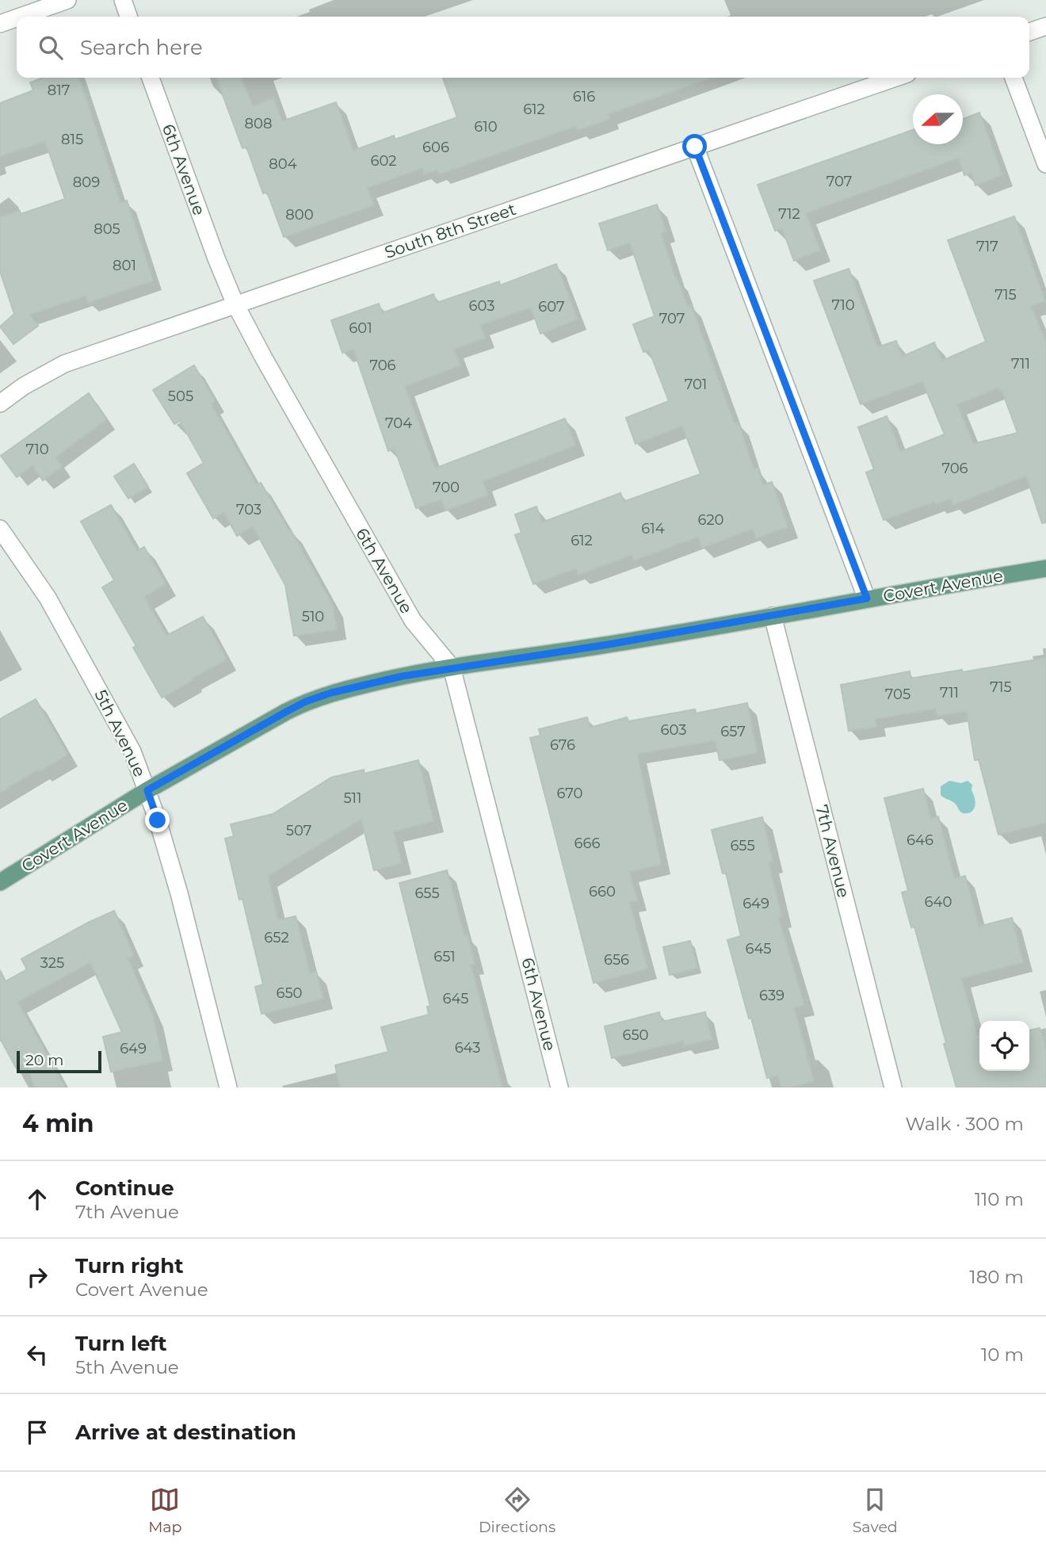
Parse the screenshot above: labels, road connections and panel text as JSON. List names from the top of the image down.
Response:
{
  "streets": {
    "main road": ["Covert Avenue"],
    "street": [
      "6th Avenue",
      "South 8th Street",
      "5th Avenue",
      "7th Avenue"
    ]
  },
  "crossings": [
    ["6th Avenue", "South 8th Street"],
    ["6th Avenue", "Covert Avenue"],
    ["Covert Avenue", "5th Avenue"],
    ["Covert Avenue", "7th Avenue"]
  ],
  "house_numbers": [
    "817",
    "616",
    "612",
    "808",
    "610",
    "815",
    "606",
    "602",
    "804",
    "707",
    "809",
    "712",
    "800",
    "805",
    "717",
    "801",
    "715",
    "710",
    "603",
    "607",
    "707",
    "601",
    "711",
    "706",
    "701",
    "505",
    "704",
    "710",
    "706",
    "700",
    "703",
    "620",
    "614",
    "612",
    "510",
    "715",
    "711",
    "705",
    "603",
    "657",
    "676",
    "670",
    "511",
    "507",
    "646",
    "666",
    "655",
    "660",
    "655",
    "640",
    "649",
    "652",
    "645",
    "651",
    "656",
    "325",
    "650",
    "639",
    "645",
    "650",
    "643",
    "649"
  ],
  "scale_bar": "20 m",
  "north": "left",
  "page": {
    "search": "Search here",
    "scale": "20 m",
    "heading": ["4 min", "Walk · 300 m"],
    "list": [
      ["Continue", "7th Avenue", "110 m"],
      ["Turn right", "Covert Avenue", "180 m"],
      ["Turn left", "5th Avenue", "10 m"],
      "Arrive at destination"
    ],
    "nav": ["Map", "Directions", "Saved"]
  }
}
